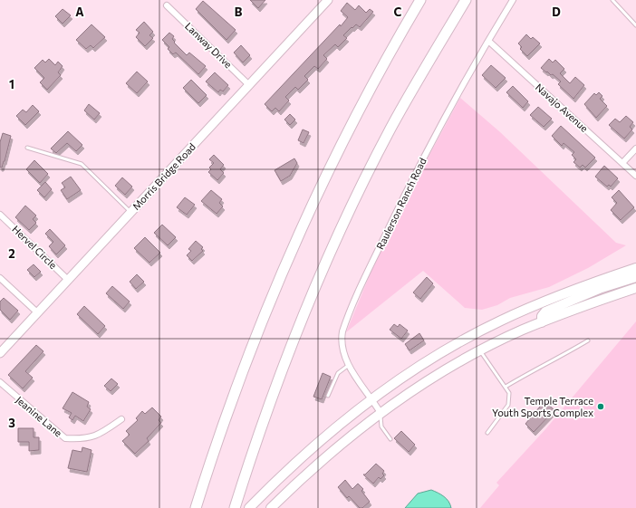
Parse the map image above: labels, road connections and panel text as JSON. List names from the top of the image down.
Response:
{
  "streets": {
    "street": [
      "Lanway Drive",
      "Navajo Avenue",
      "Morris Bridge Road",
      "Raulerson Ranch Road",
      "Hervel Circle",
      "Jeanine Lane"
    ]
  },
  "crossings": [
    ["Lanway Drive", "Morris Bridge Road"],
    ["Navajo Avenue", "Raulerson Ranch Road"],
    ["Morris Bridge Road", "Hervel Circle"]
  ],
  "places": ["Temple Terrace Youth Sports Complex"],
  "grid": {
    "columns": [
      "A",
      "B",
      "C",
      "D"
    ],
    "rows": ["1", "2", "3"]
  }
}
